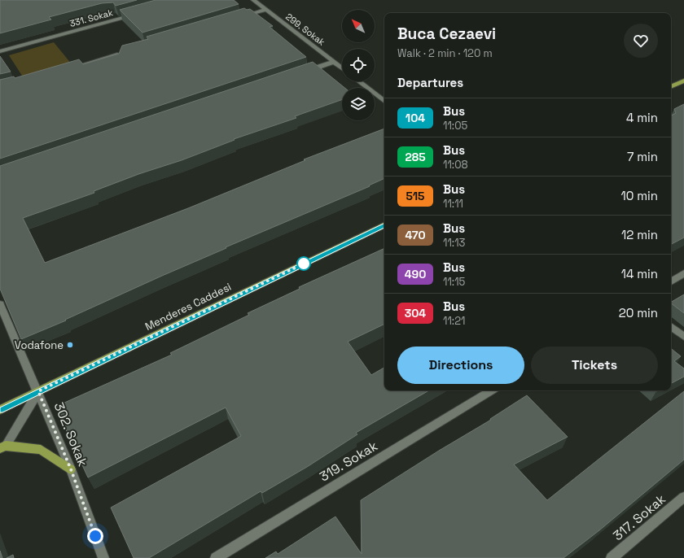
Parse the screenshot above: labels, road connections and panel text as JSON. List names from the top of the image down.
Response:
{
  "streets": {
    "main road": ["Menderes Caddesi"],
    "street": [
      "331. Sokak",
      "299. Sokak",
      "302. Sokak",
      "319. Sokak",
      "317. Sokak"
    ]
  },
  "crossings": [
    ["Menderes Caddesi", "302. Sokak"]
  ],
  "places": ["Vodafone"],
  "lines": ["bus line 104"],
  "north": "top left",
  "page": {
    "heading": [
      ["Buca Cezaevi", "Walk · 2 min · 120 m"],
      "Departures"
    ],
    "list": [
      {
        "mark": "104",
        "name": "Bus",
        "note": "11:05",
        "value": "4 min"
      },
      {
        "mark": "285",
        "name": "Bus",
        "note": "11:08",
        "value": "7 min"
      },
      {
        "mark": "515",
        "name": "Bus",
        "note": "11:11",
        "value": "10 min"
      },
      {
        "mark": "470",
        "name": "Bus",
        "note": "11:13",
        "value": "12 min"
      },
      {
        "mark": "490",
        "name": "Bus",
        "note": "11:15",
        "value": "14 min"
      },
      {
        "mark": "304",
        "name": "Bus",
        "note": "11:21",
        "value": "20 min"
      }
    ],
    "buttons": ["Directions", "Tickets"]
  }
}
